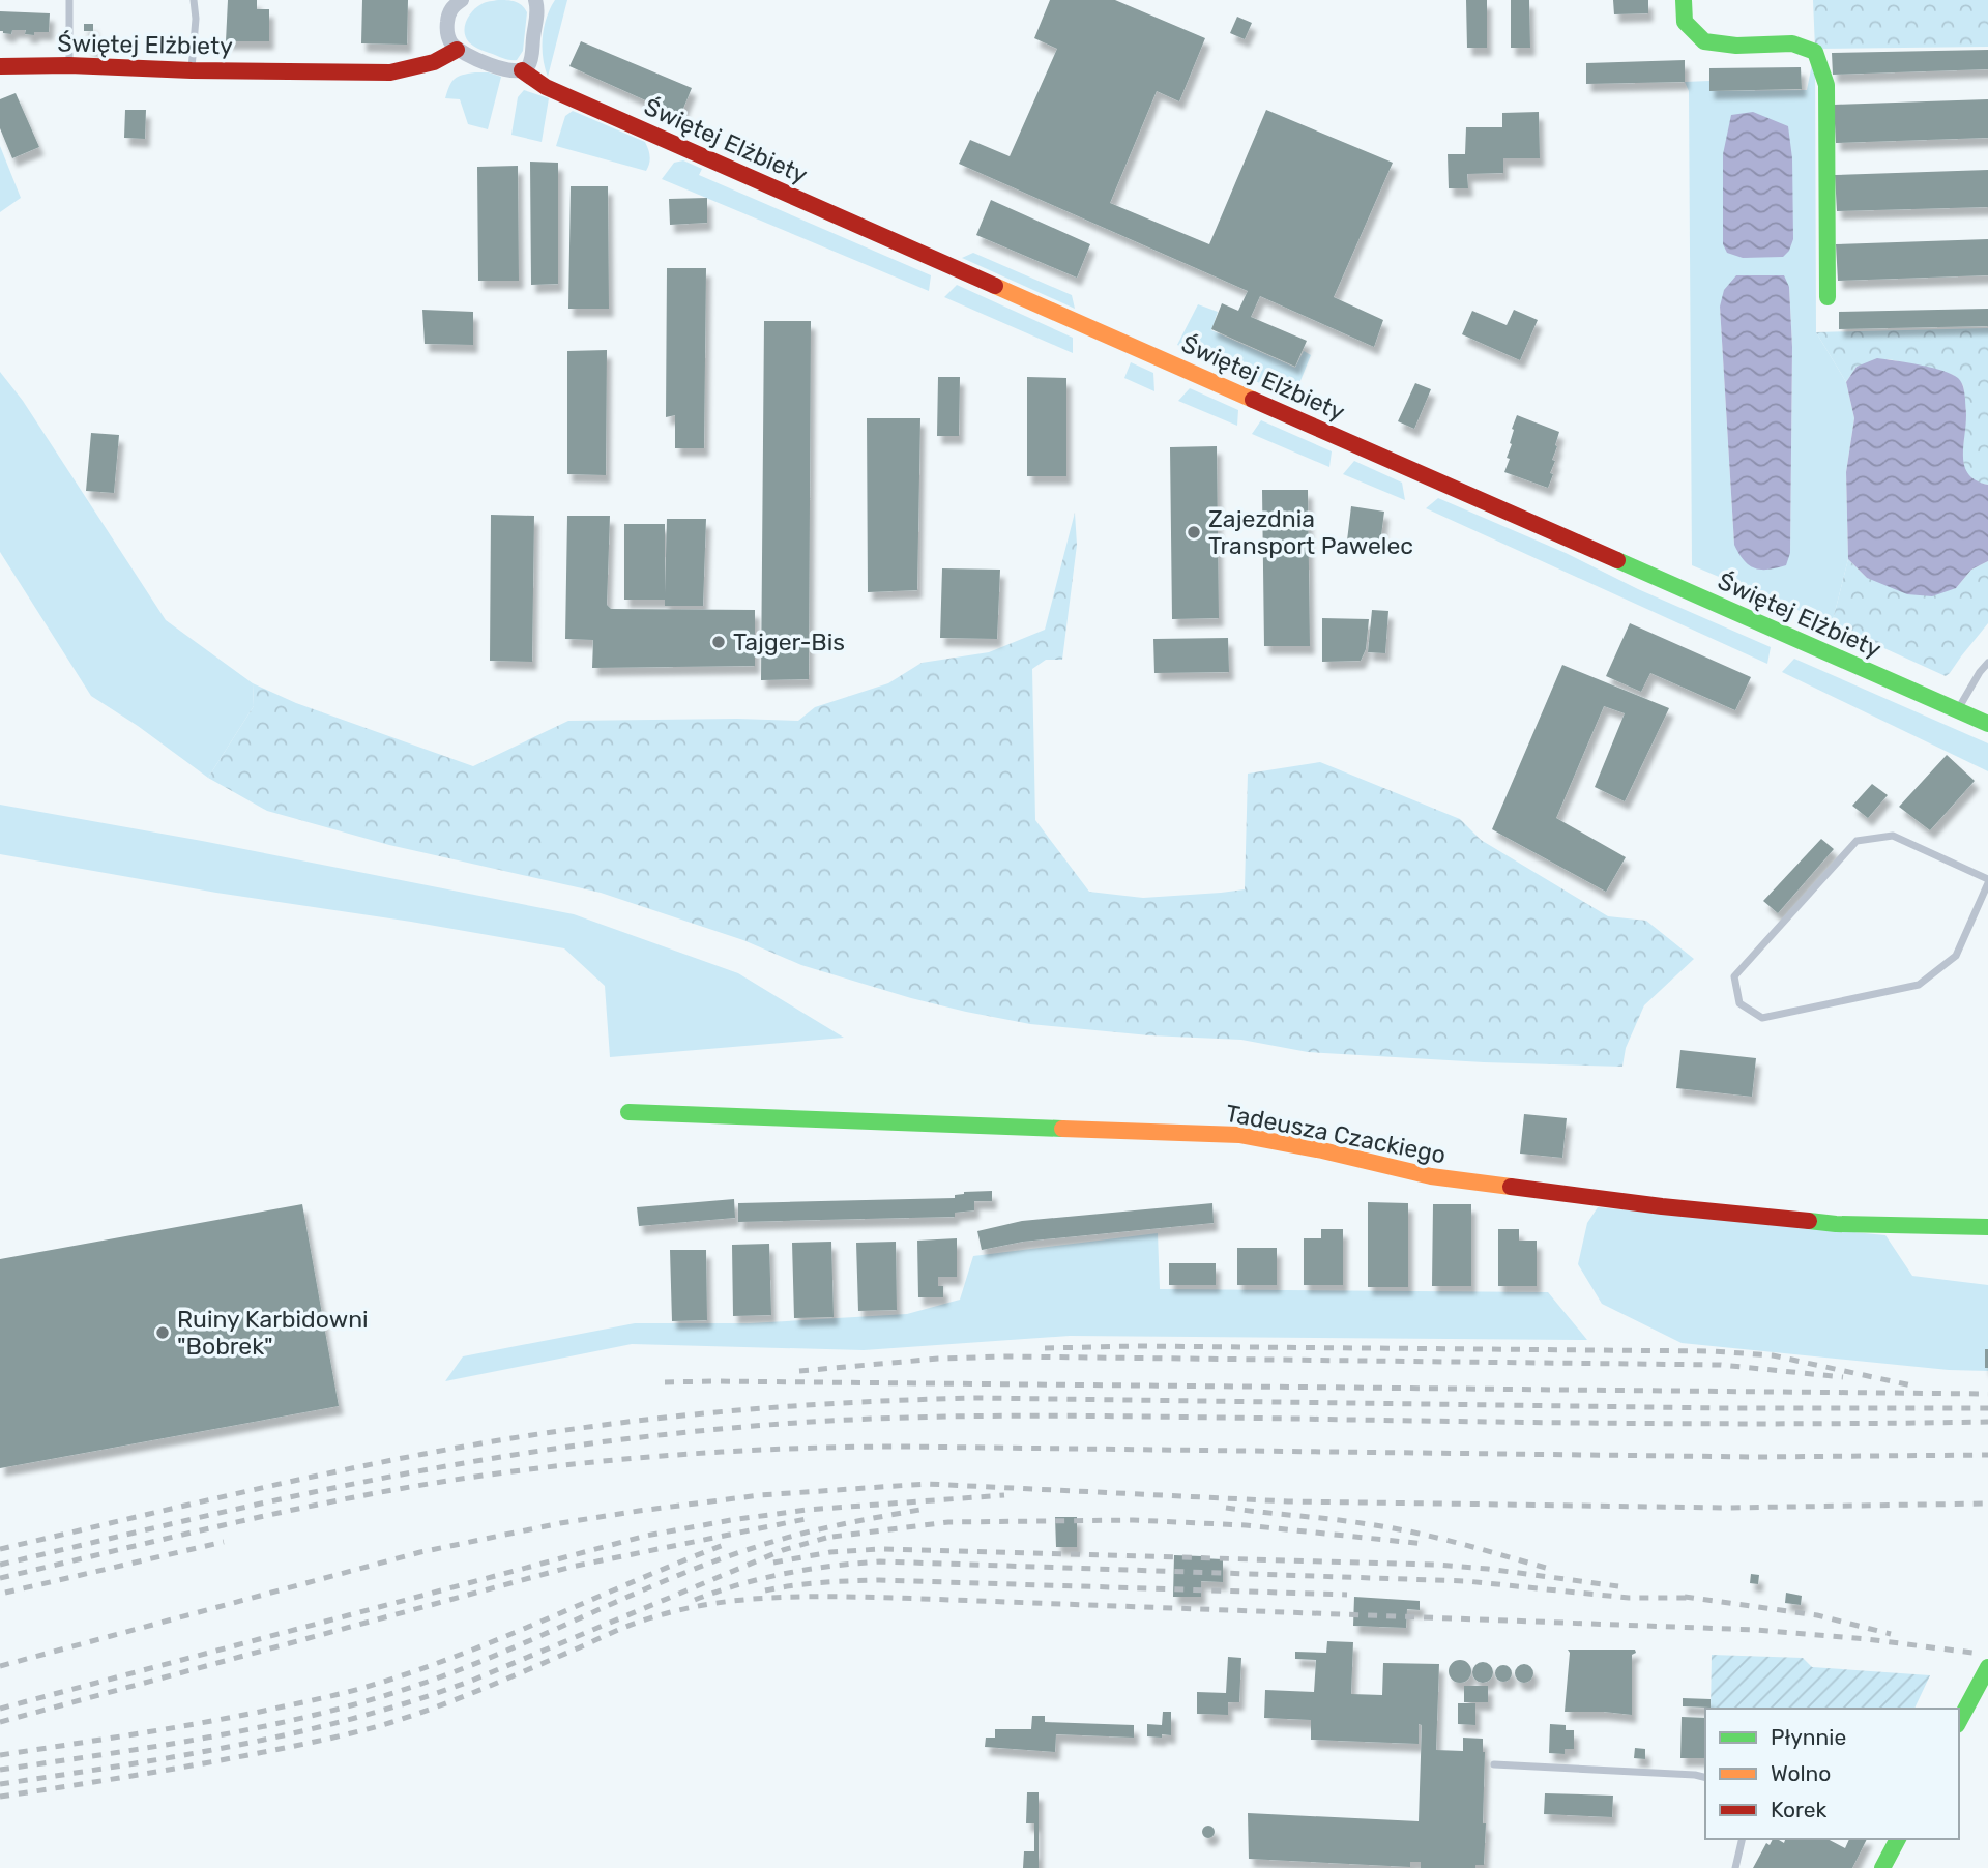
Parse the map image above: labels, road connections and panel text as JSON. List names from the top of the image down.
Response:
{
  "streets": {
    "street": ["Świętej Elżbiety", "Tadeusza Czackiego"]
  },
  "places": ["Zajezdnia Transport Pawelec", "Tajger-Bis", "Ruiny Karbidowni \"Bobrek\""],
  "legend": ["Płynnie", "Wolno", "Korek"]
}
